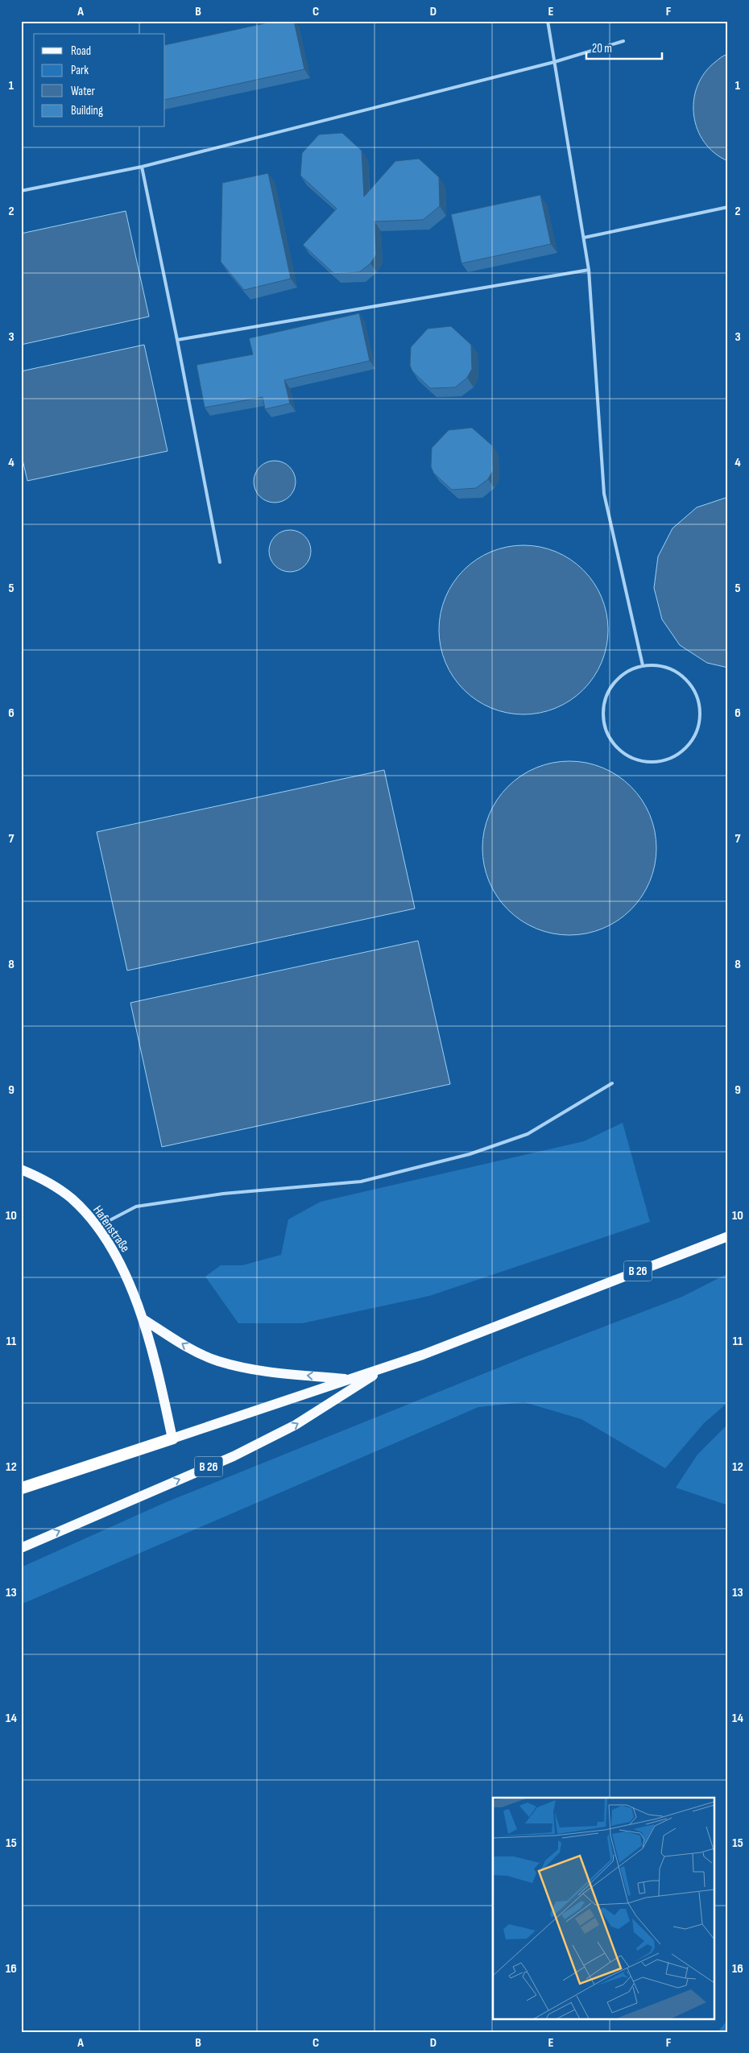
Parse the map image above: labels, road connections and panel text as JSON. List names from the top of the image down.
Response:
{
  "streets": {
    "main road": ["Hafenstraße", "B 26"]
  },
  "crossings": [
    ["Hafenstraße", "B 26"]
  ],
  "legend": [
    "Road",
    "Park",
    "Water",
    "Building"
  ],
  "scale_bar": "20 m",
  "grid": {
    "columns": [
      "A",
      "B",
      "C",
      "D",
      "E",
      "F"
    ],
    "rows": [
      "1",
      "2",
      "3",
      "4",
      "5",
      "6",
      "7",
      "8",
      "9",
      "10",
      "11",
      "12",
      "13",
      "14",
      "15",
      "16"
    ]
  }
}
